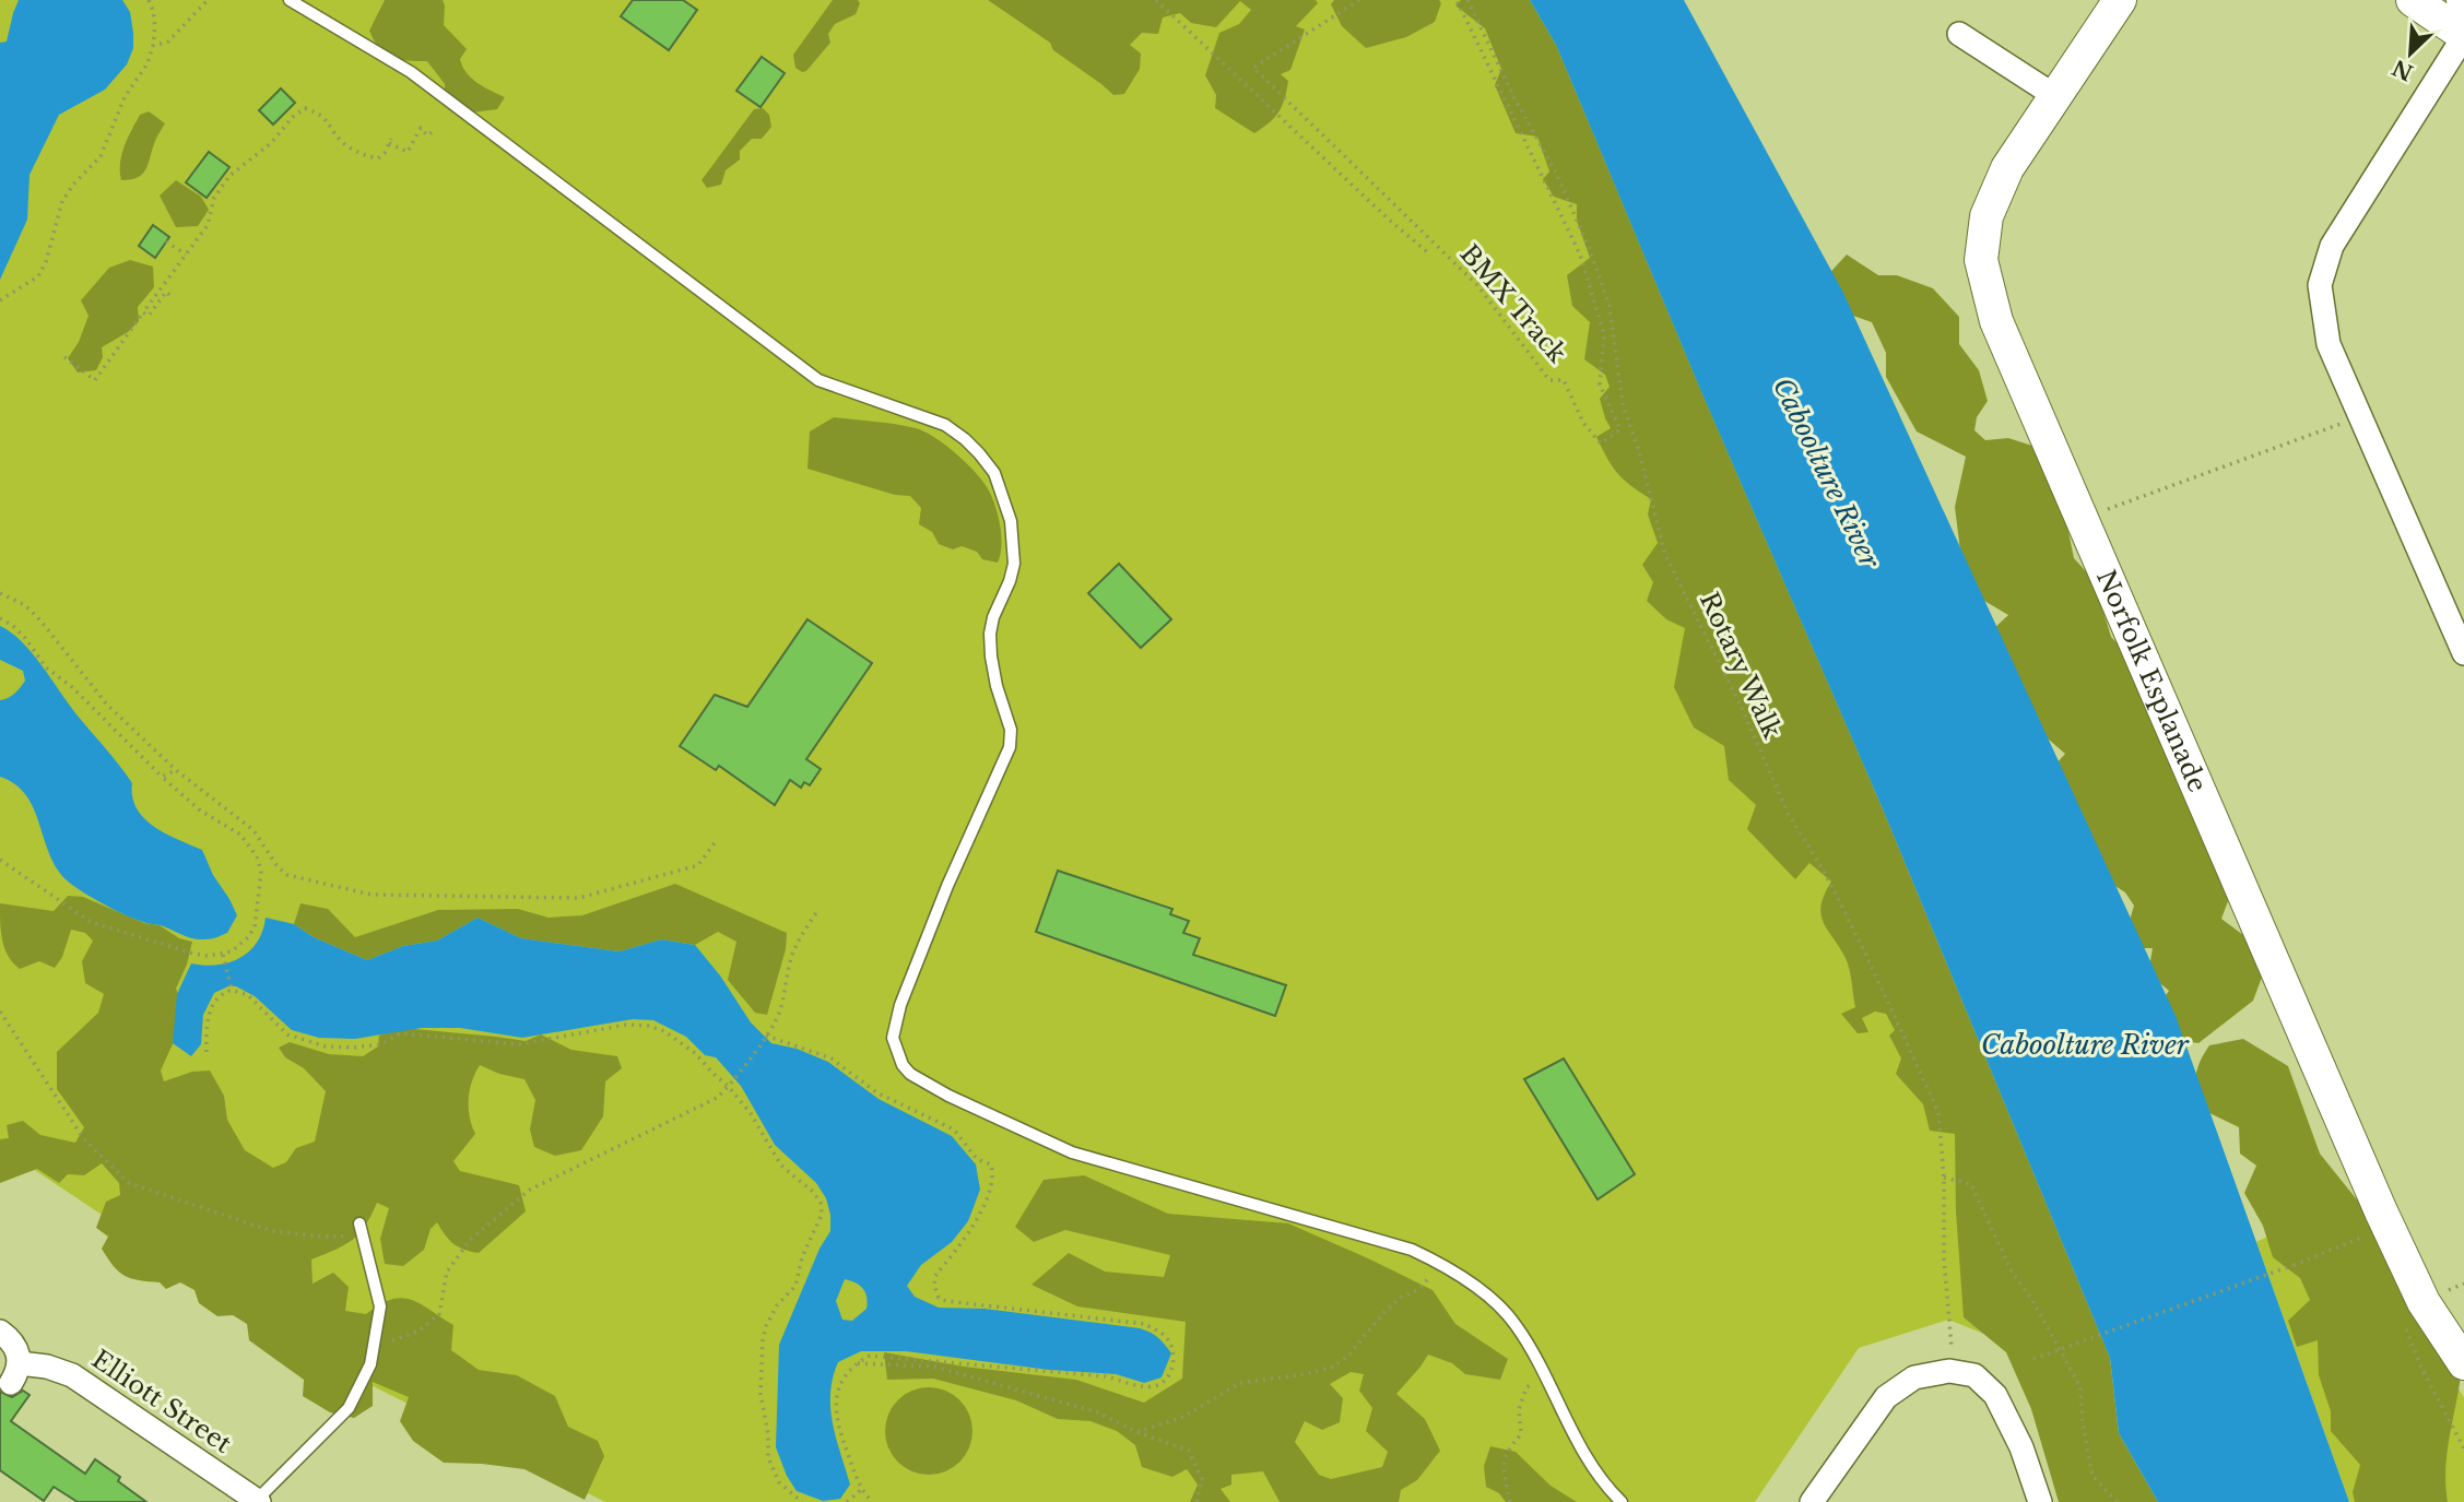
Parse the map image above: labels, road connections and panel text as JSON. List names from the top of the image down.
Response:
{
  "streets": {
    "street": ["Norfolk Esplanade", "Elliott Street"],
    "path": ["BMX Track", "Rotary Walk"]
  },
  "water": ["Caboolture River"],
  "north": "bottom left"
}
